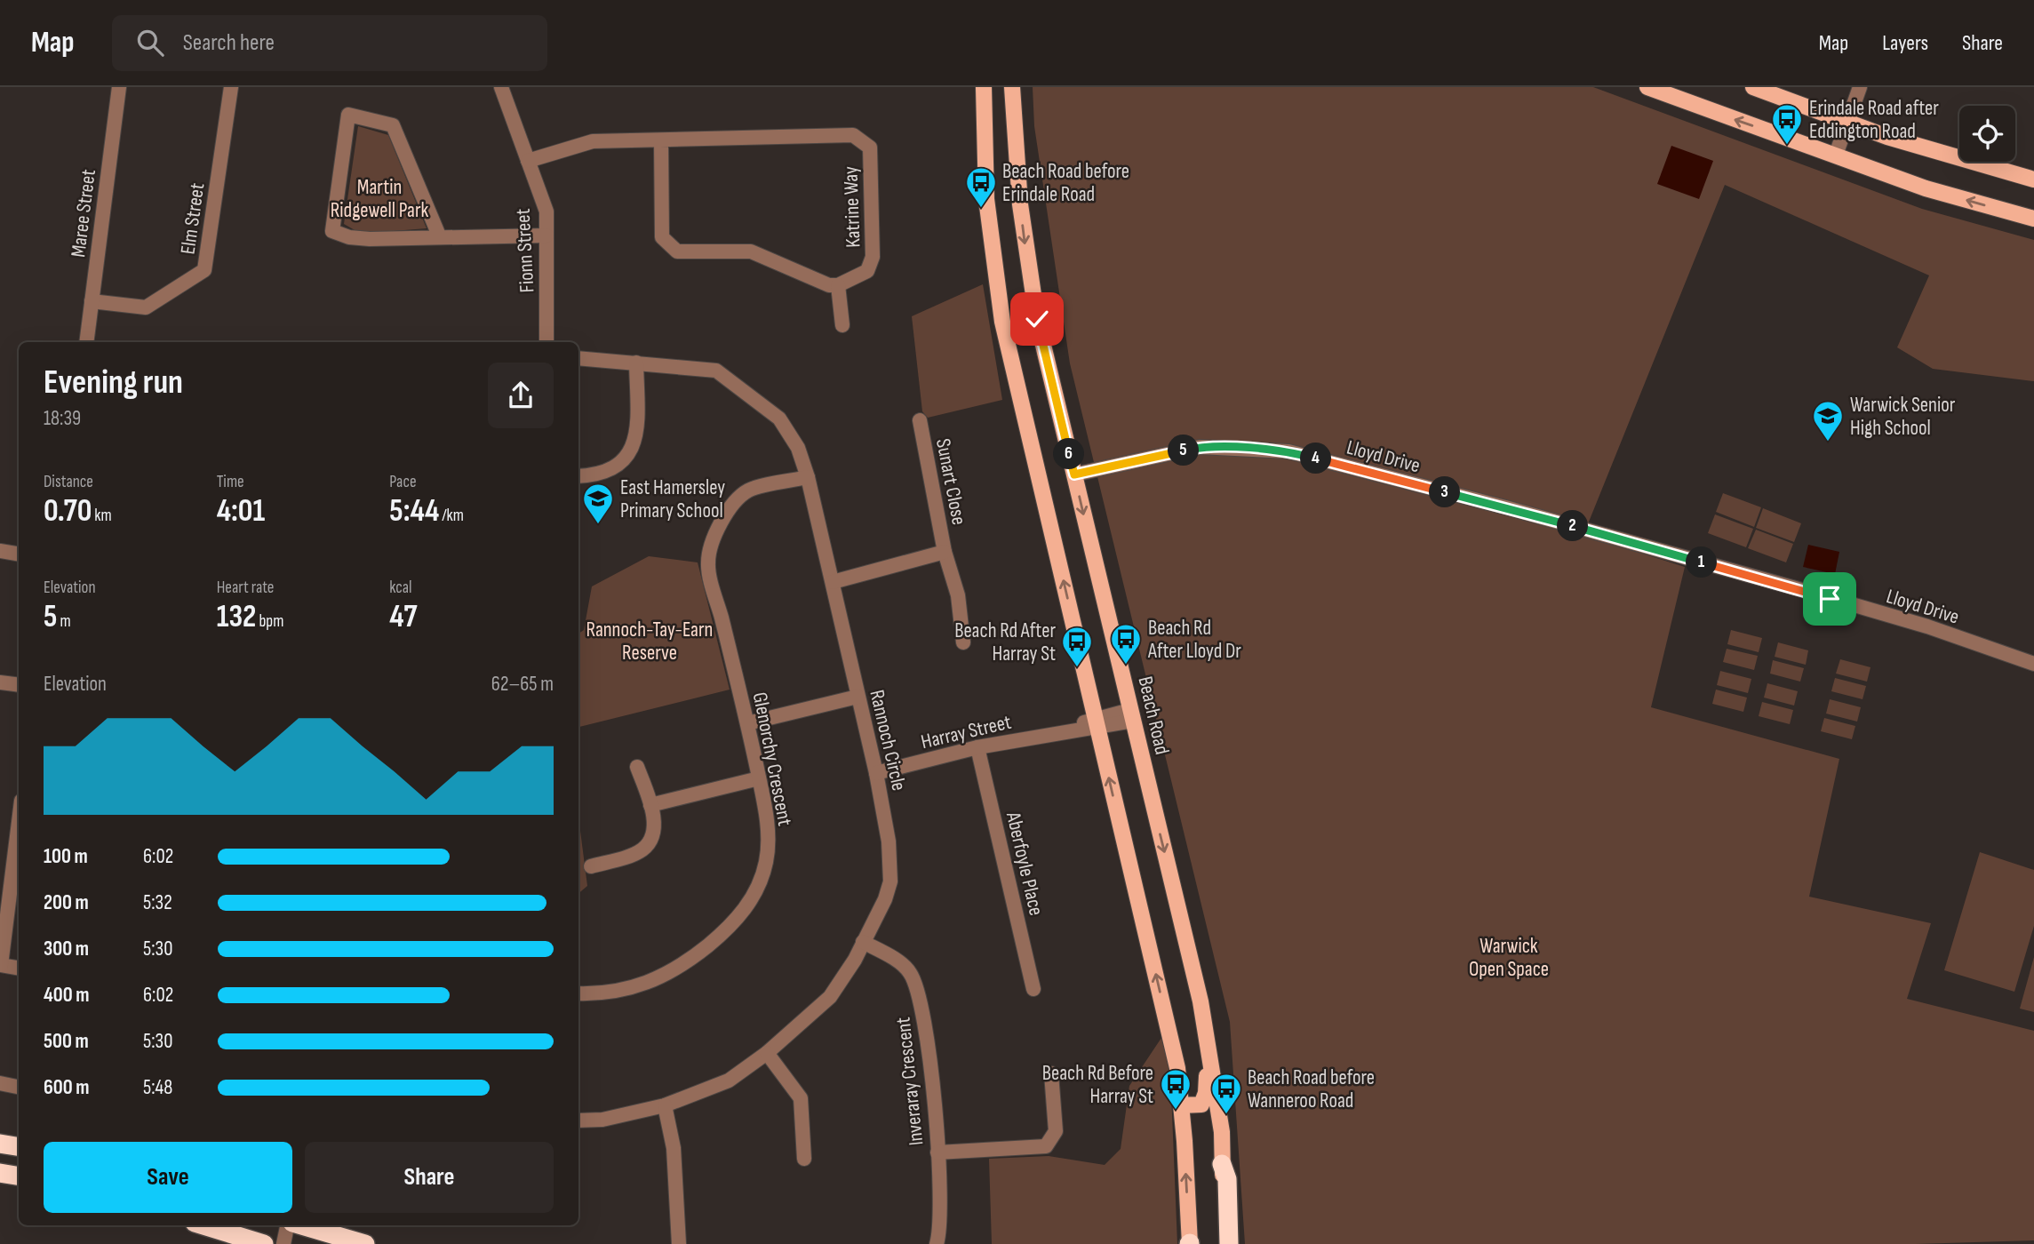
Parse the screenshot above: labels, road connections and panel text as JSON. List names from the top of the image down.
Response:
{
  "streets": {
    "main road": ["Beach Road"],
    "street": [
      "Katrine Way",
      "Maree Street",
      "Elm Street",
      "Fionn Street",
      "Lloyd Drive",
      "Sunart Close",
      "Harray Street",
      "Rannoch Circle",
      "Glenorchy Crescent",
      "Aberfoyle Place",
      "Inveraray Crescent"
    ]
  },
  "crossings": [
    ["Katrine Way", "Fionn Street"],
    ["Maree Street", "Elm Street"],
    ["Lloyd Drive", "Beach Road"],
    ["Sunart Close", "Rannoch Circle"],
    ["Beach Road", "Harray Street"],
    ["Harray Street", "Rannoch Circle"],
    ["Harray Street", "Aberfoyle Place"],
    ["Rannoch Circle", "Glenorchy Crescent"],
    ["Rannoch Circle", "Inveraray Crescent"]
  ],
  "parks": ["Martin Ridgewell Park", "Rannoch-Tay-Earn Reserve", "Warwick Open Space"],
  "places": {
    "bus stop": [
      "Erindale Road after Eddington Road",
      "Beach Road before Erindale Road",
      "Beach Rd After Lloyd Dr",
      "Beach Rd After Harray St",
      "Beach Rd Before Harray St",
      "Beach Road before Wanneroo Road"
    ],
    "school or university": ["Warwick Senior High School", "East Hamersley Primary School"]
  },
  "page": {
    "header": "Map",
    "search": "Search here",
    "nav": ["Map", "Layers", "Share"],
    "heading": ["Evening run", "18:39"],
    "pins": [
      "5",
      "6",
      "4",
      "3",
      "2",
      "1"
    ],
    "stats": [
      ["Distance", "0.70 km"],
      ["Time", "4:01"],
      ["Pace", "5:44 /km"],
      ["Elevation", "5 m"],
      ["Heart rate", "132 bpm"],
      ["kcal", "47"]
    ],
    "chart": ["Elevation", "62–65 m"],
    "list": [
      {
        "name": "100 m",
        "note": "6:02"
      },
      {
        "name": "200 m",
        "note": "5:32"
      },
      {
        "name": "300 m",
        "note": "5:30"
      },
      {
        "name": "400 m",
        "note": "6:02"
      },
      {
        "name": "500 m",
        "note": "5:30"
      },
      {
        "name": "600 m",
        "note": "5:48"
      }
    ],
    "buttons": ["Save", "Share"]
  }
}
